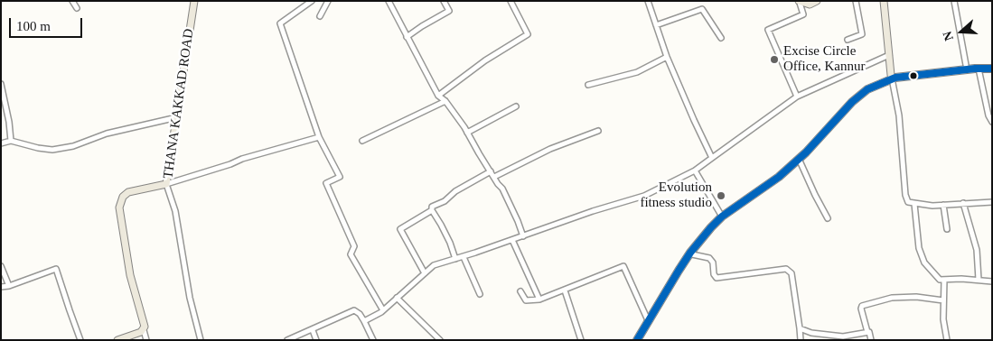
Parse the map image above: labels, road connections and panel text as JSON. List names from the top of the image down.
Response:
{
  "streets": {
    "main road": ["THANA KAKKAD ROAD"]
  },
  "places": ["Excise Circle Office, Kannur", "Evolution fitness studio"],
  "scale_bar": "100 m",
  "north": "left"
}
